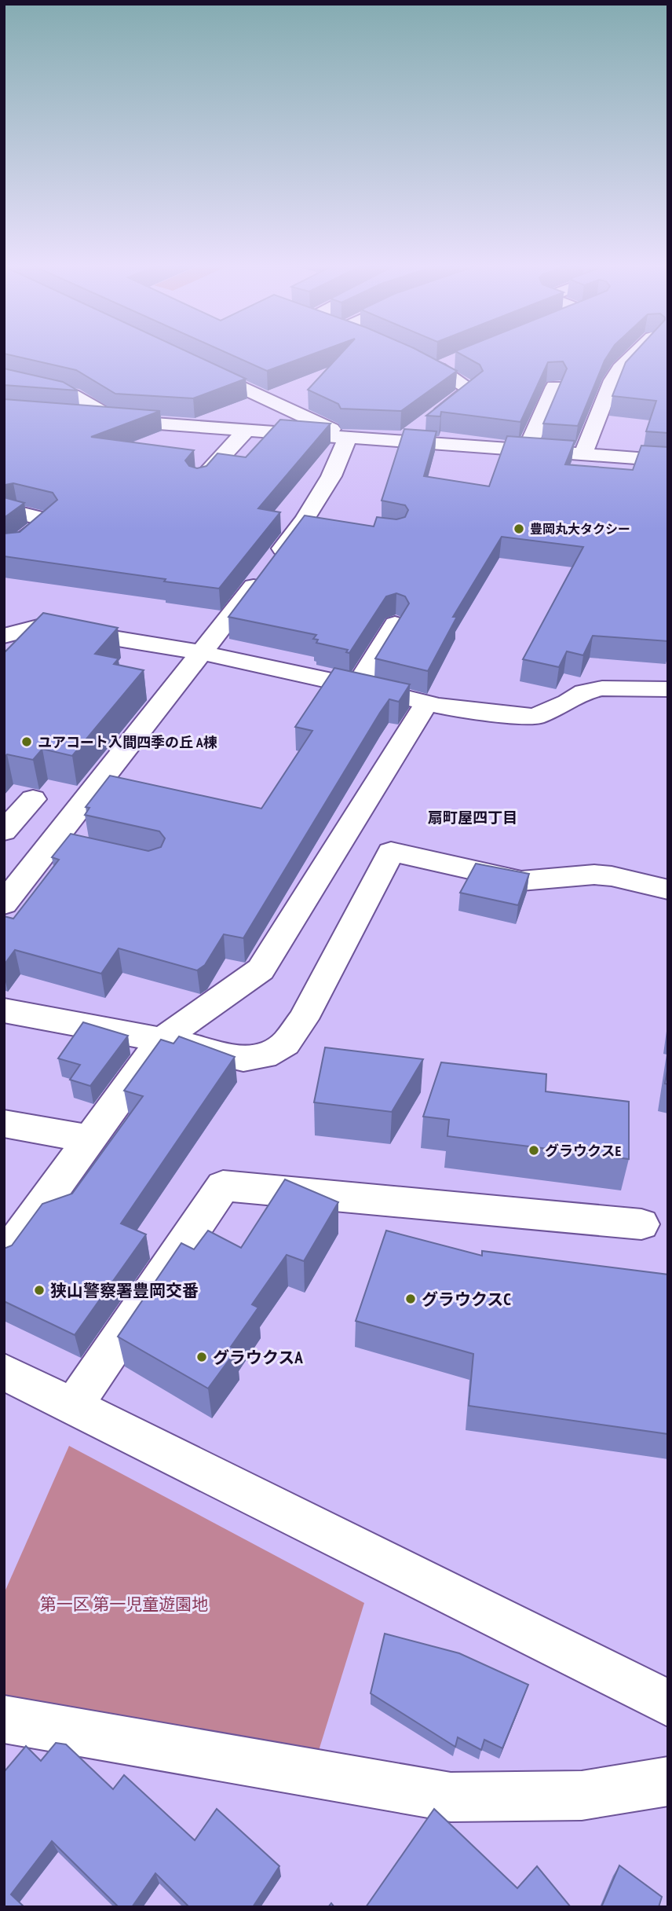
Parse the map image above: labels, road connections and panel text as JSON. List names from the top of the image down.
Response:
{
  "districts": ["扇町屋四丁目"],
  "parks": ["第一区 第一児童遊園地"],
  "places": [
    "豊岡丸大タクシー",
    "ユアコート入間四季の丘 A棟",
    "グラウクスE",
    "狭山警察署豊岡交番",
    "グラウクスC",
    "グラウクスA"
  ]
}
